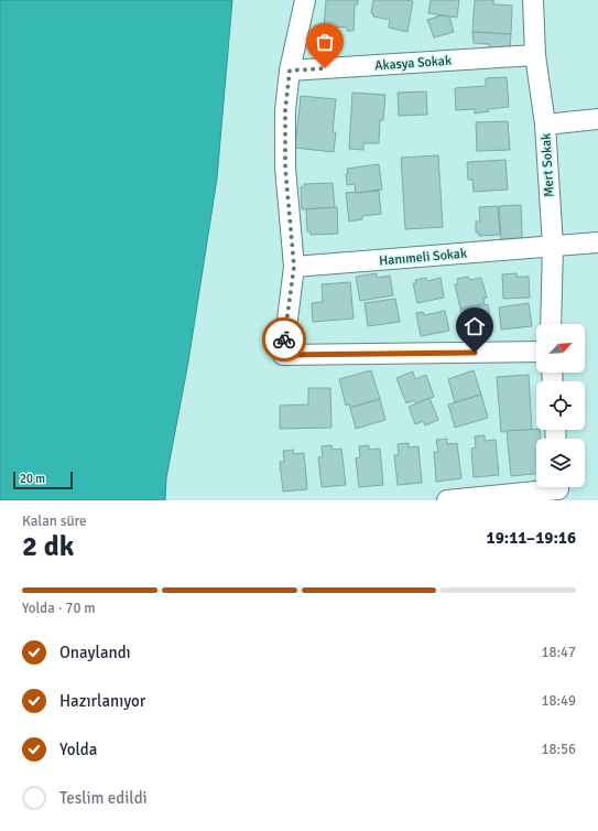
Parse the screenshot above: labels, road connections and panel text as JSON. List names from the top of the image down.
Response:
{
  "streets": {
    "street": ["Akasya Sokak", "Mert Sokak", "Hanımeli Sokak"]
  },
  "crossings": [
    ["Akasya Sokak", "Mert Sokak"],
    ["Mert Sokak", "Hanımeli Sokak"]
  ],
  "scale_bar": "20 m",
  "north": "top right",
  "page": {
    "scale": "20 m",
    "heading": ["2 dk", "Kalan süre", "19:11–19:16"],
    "bar": "Yolda · 70 m",
    "list": [
      ["Onaylandı", "18:47"],
      ["Hazırlanıyor", "18:49"],
      ["Yolda", "18:56"],
      "Teslim edildi"
    ]
  }
}
